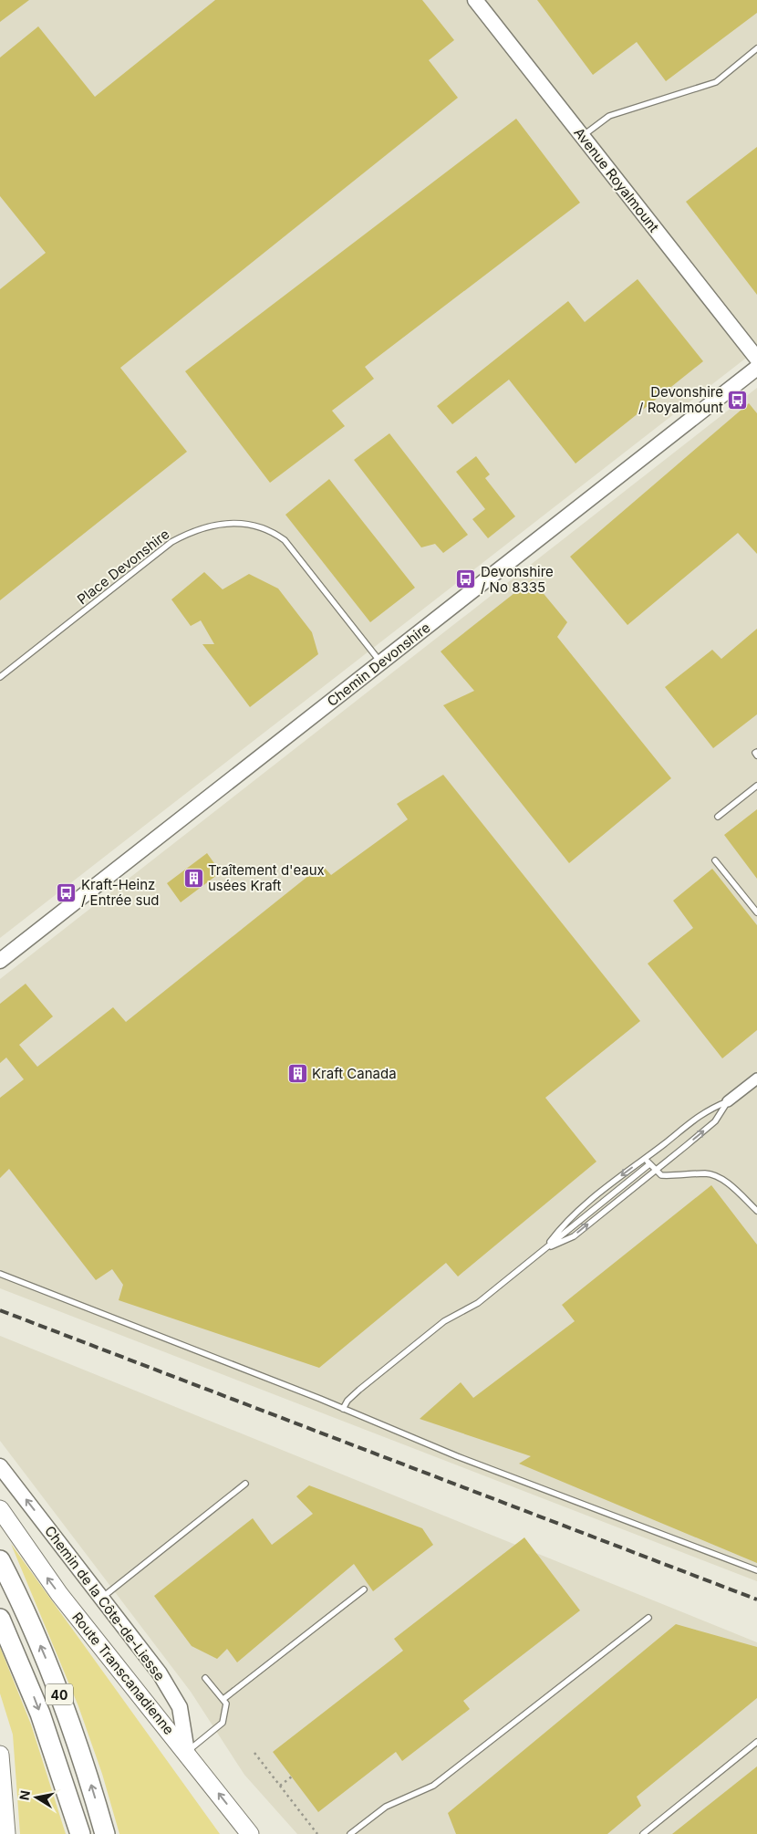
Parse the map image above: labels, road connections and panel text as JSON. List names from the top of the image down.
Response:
{
  "streets": {
    "highway": ["40"],
    "main road": ["Route Transcanadienne"],
    "street": ["Avenue Royalmount", "Chemin Devonshire", "Chemin de la Côte-de-Liesse"],
    "lane": ["Place Devonshire"]
  },
  "crossings": [
    ["Place Devonshire", "Chemin Devonshire"],
    ["Chemin de la Côte-de-Liesse", "Route Transcanadienne"]
  ],
  "one_way": ["Chemin de la Côte-de-Liesse", "Route Transcanadienne"],
  "places": {
    "bus stop": ["Devonshire / Royalmount", "Devonshire / No 8335", "Kraft-Heinz / Entrée sud"],
    "building": ["Traîtement d'eaux usées Kraft", "Kraft Canada"]
  },
  "north": "left"
}
